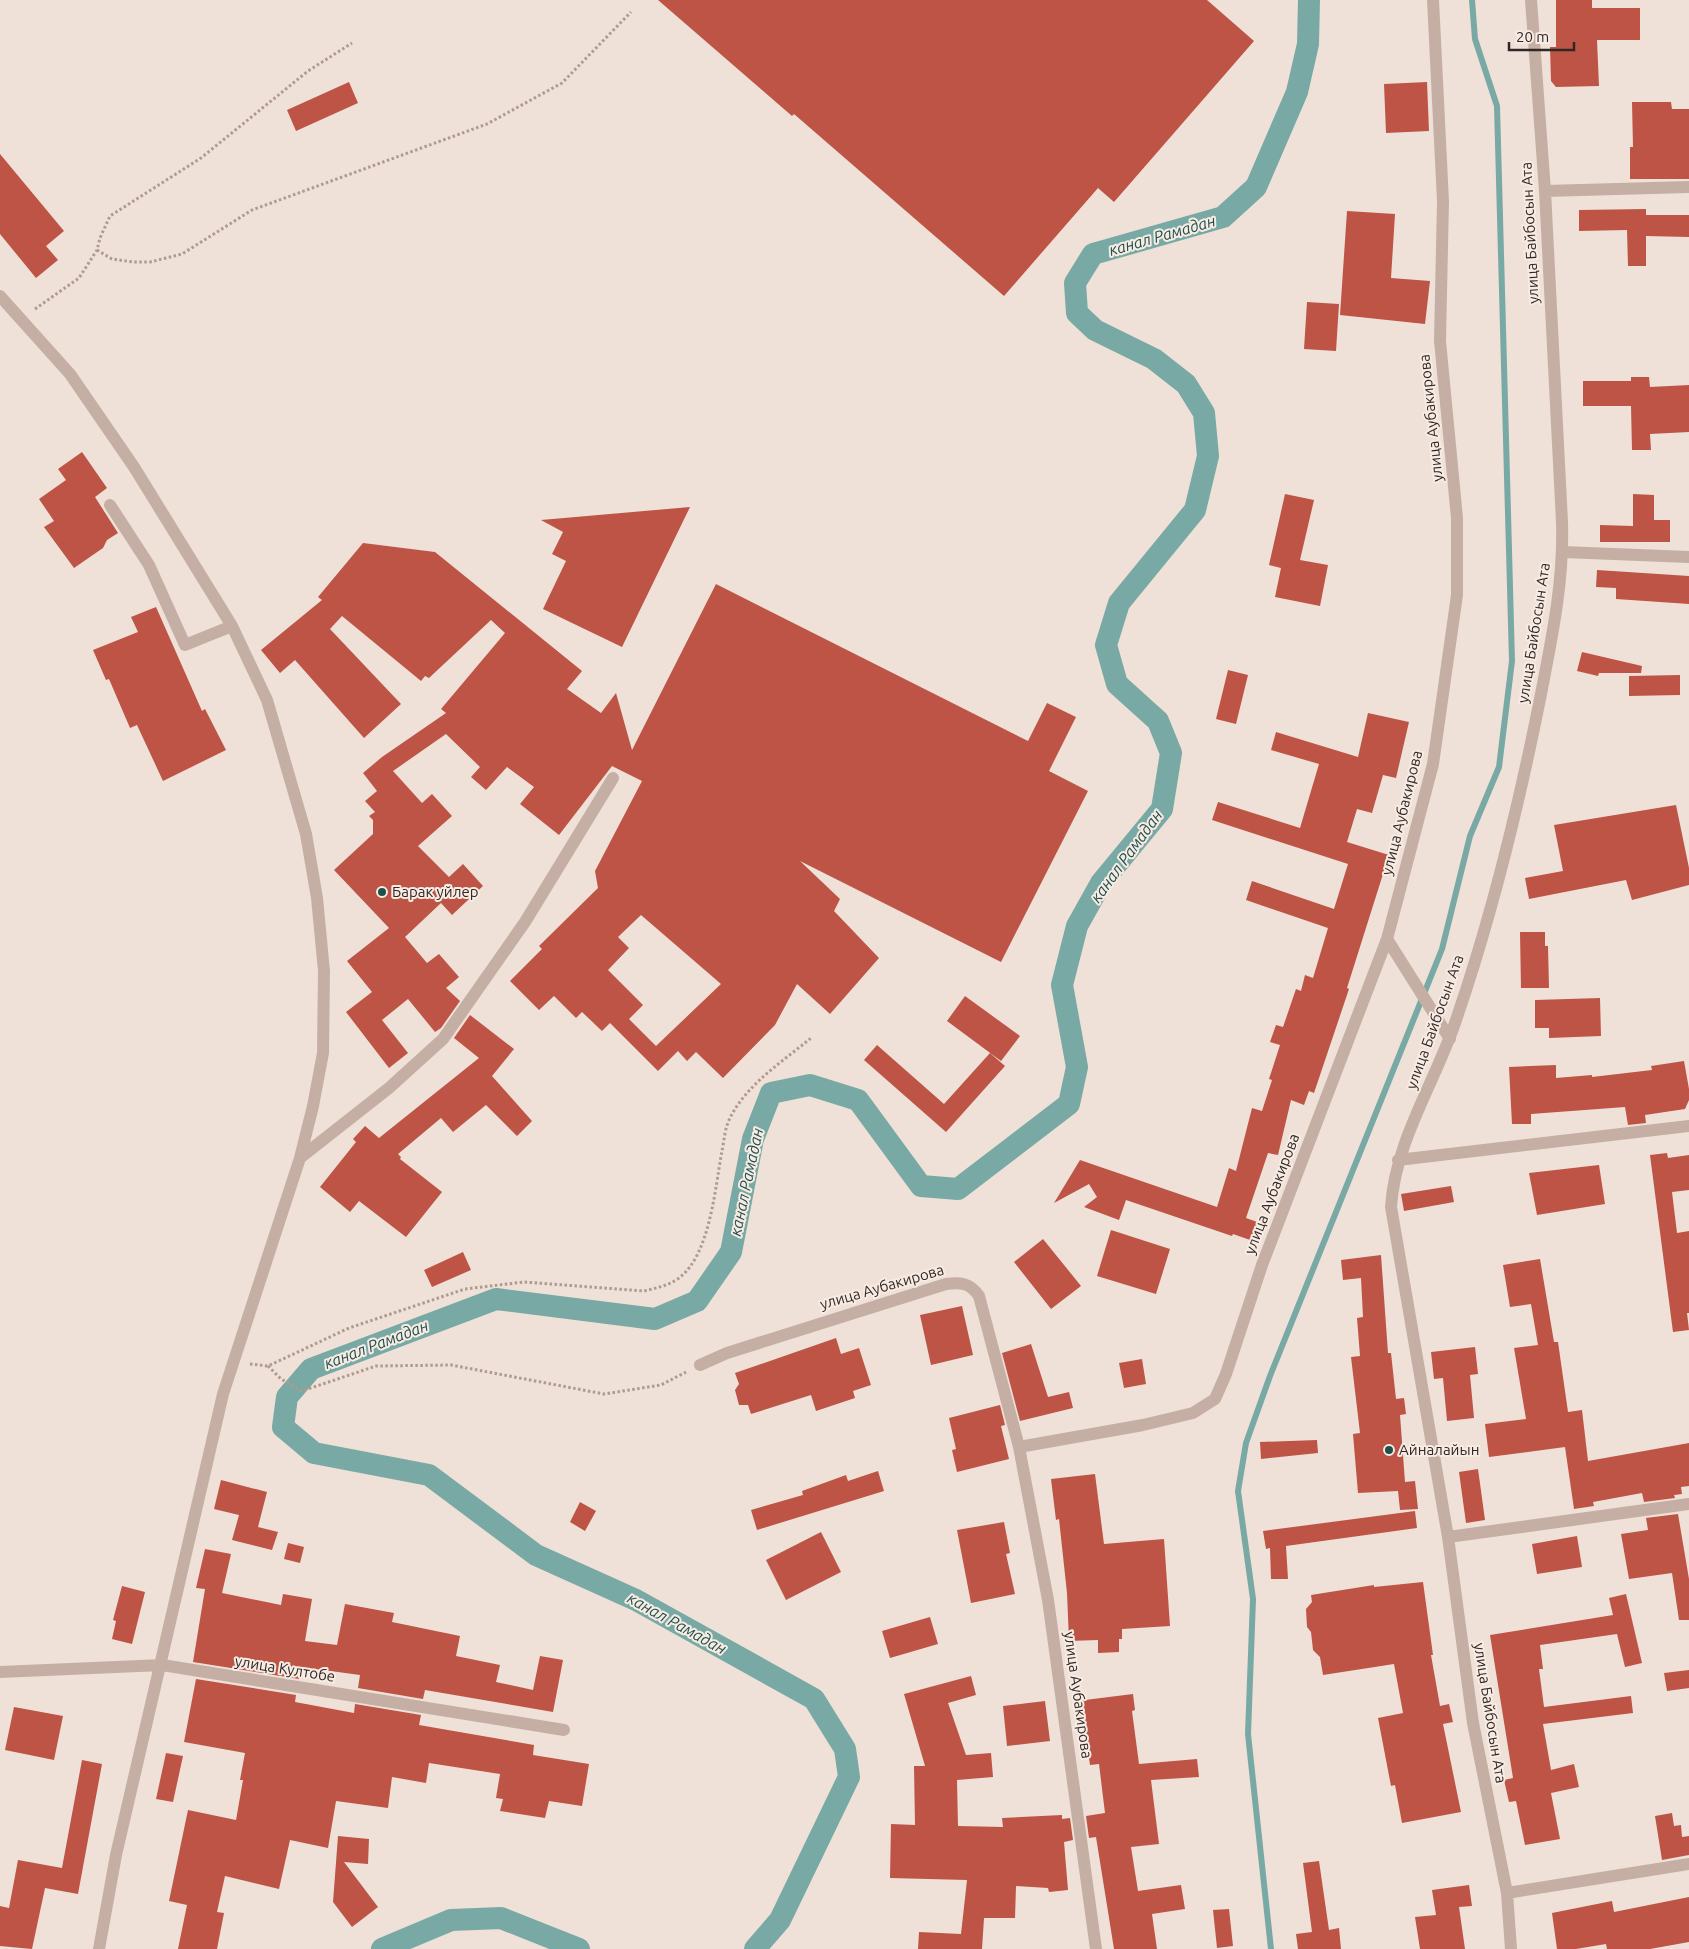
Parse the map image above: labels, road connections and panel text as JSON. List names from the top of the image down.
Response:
{
  "streets": {
    "street": ["улица Байбосын Ата", "улица Аубакирова", "улица Култобе"]
  },
  "water": ["канал Рамадан"],
  "places": ["Барак уйлер", "Айналайын"],
  "scale_bar": "20 m"
}
